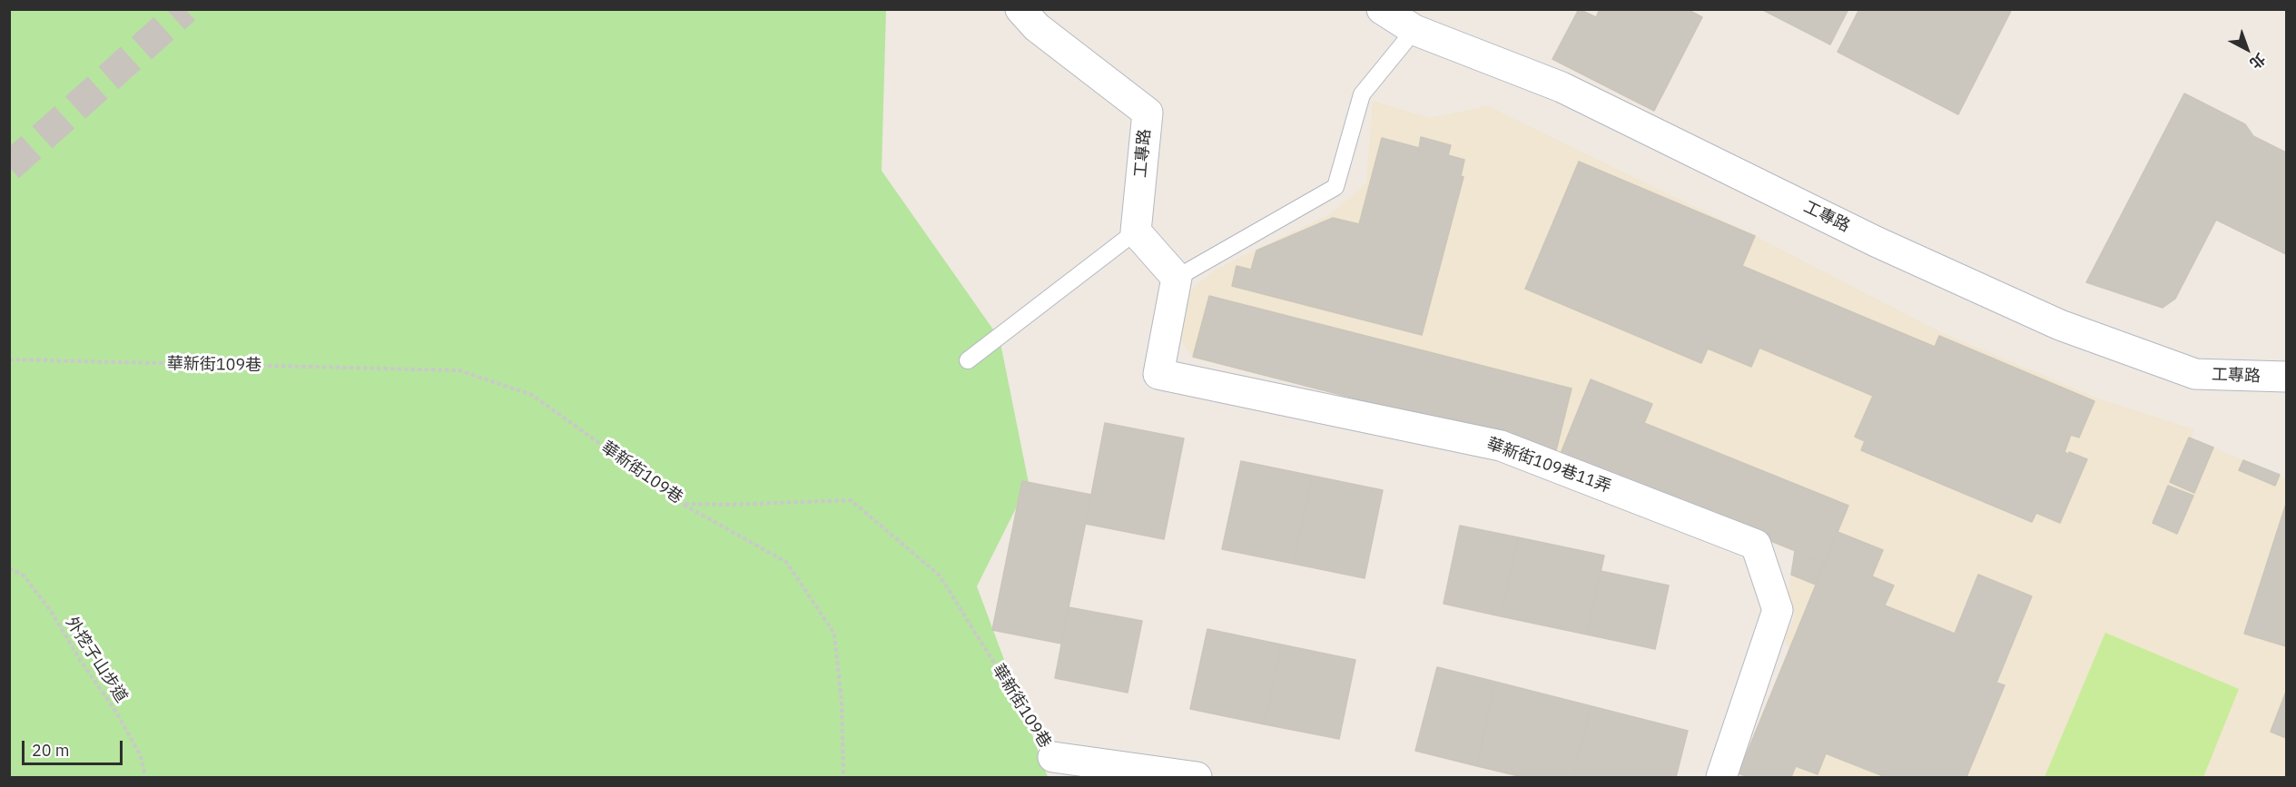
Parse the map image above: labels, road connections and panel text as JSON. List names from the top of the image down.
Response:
{
  "streets": {
    "street": ["工專路", "華新街109巷", "華新街109巷11弄"],
    "path": ["外挖子山步道"]
  },
  "scale_bar": "20 m",
  "north": "bottom right"
}
